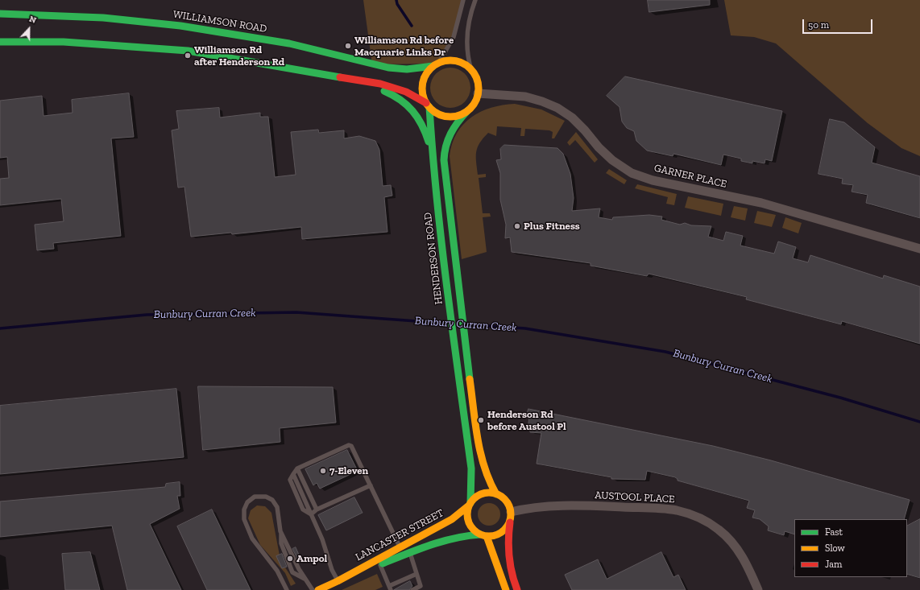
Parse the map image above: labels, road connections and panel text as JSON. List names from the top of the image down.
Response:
{
  "streets": {
    "main road": ["WILLIAMSON ROAD", "HENDERSON ROAD", "LANCASTER STREET"],
    "street": ["GARNER PLACE", "AUSTOOL PLACE"]
  },
  "crossings": [
    ["WILLIAMSON ROAD", "GARNER PLACE"],
    ["WILLIAMSON ROAD", "HENDERSON ROAD"],
    ["GARNER PLACE", "HENDERSON ROAD"],
    ["HENDERSON ROAD", "AUSTOOL PLACE"],
    ["HENDERSON ROAD", "LANCASTER STREET"],
    ["AUSTOOL PLACE", "LANCASTER STREET"]
  ],
  "water": ["Bunbury Curran Creek"],
  "places": [
    "Williamson Rd before Macquarie Links Dr",
    "Williamson Rd after Henderson Rd",
    "Plus Fitness",
    "Henderson Rd before Austool Pl",
    "7-Eleven",
    "Ampol"
  ],
  "legend": ["Fast", "Slow", "Jam"],
  "scale_bar": "50 m",
  "north": "top"
}
